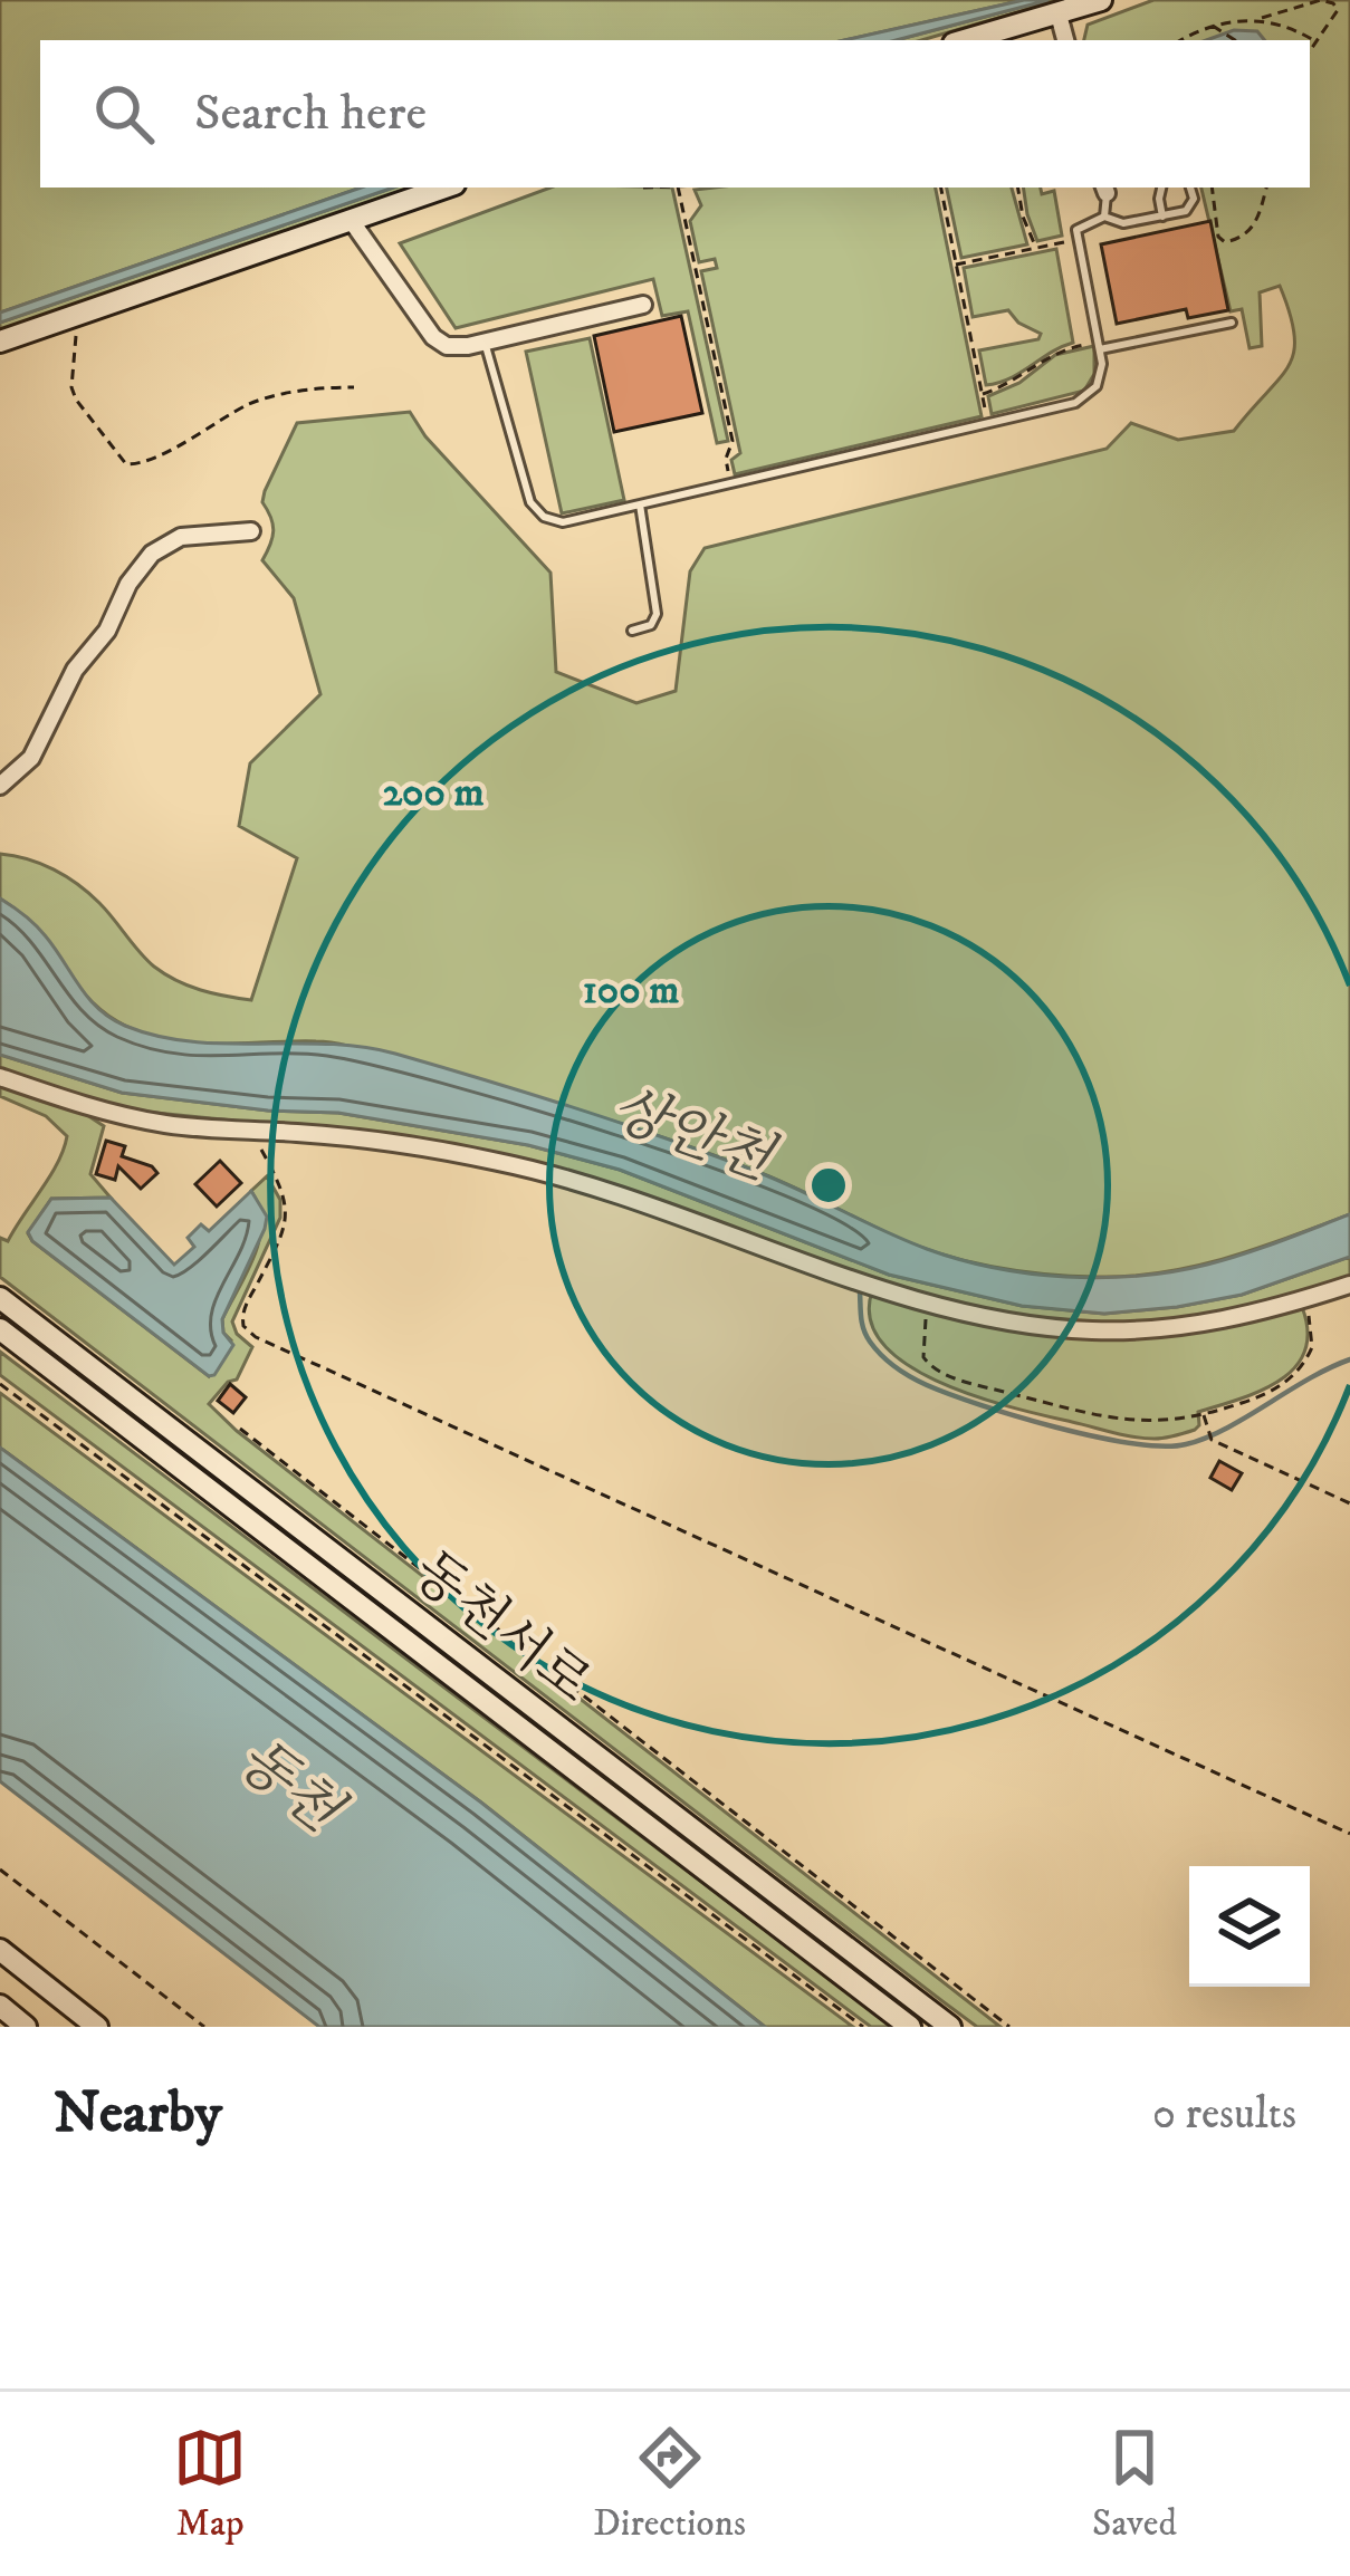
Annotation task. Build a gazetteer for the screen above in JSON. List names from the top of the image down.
{
  "streets": {
    "main road": ["동천서로"]
  },
  "water": ["상안천", "동천"],
  "page": {
    "search": "Search here",
    "heading": ["Nearby", "0 results"],
    "nav": ["Map", "Directions", "Saved"]
  },
  "rings": ["200 m", "100 m"]
}
